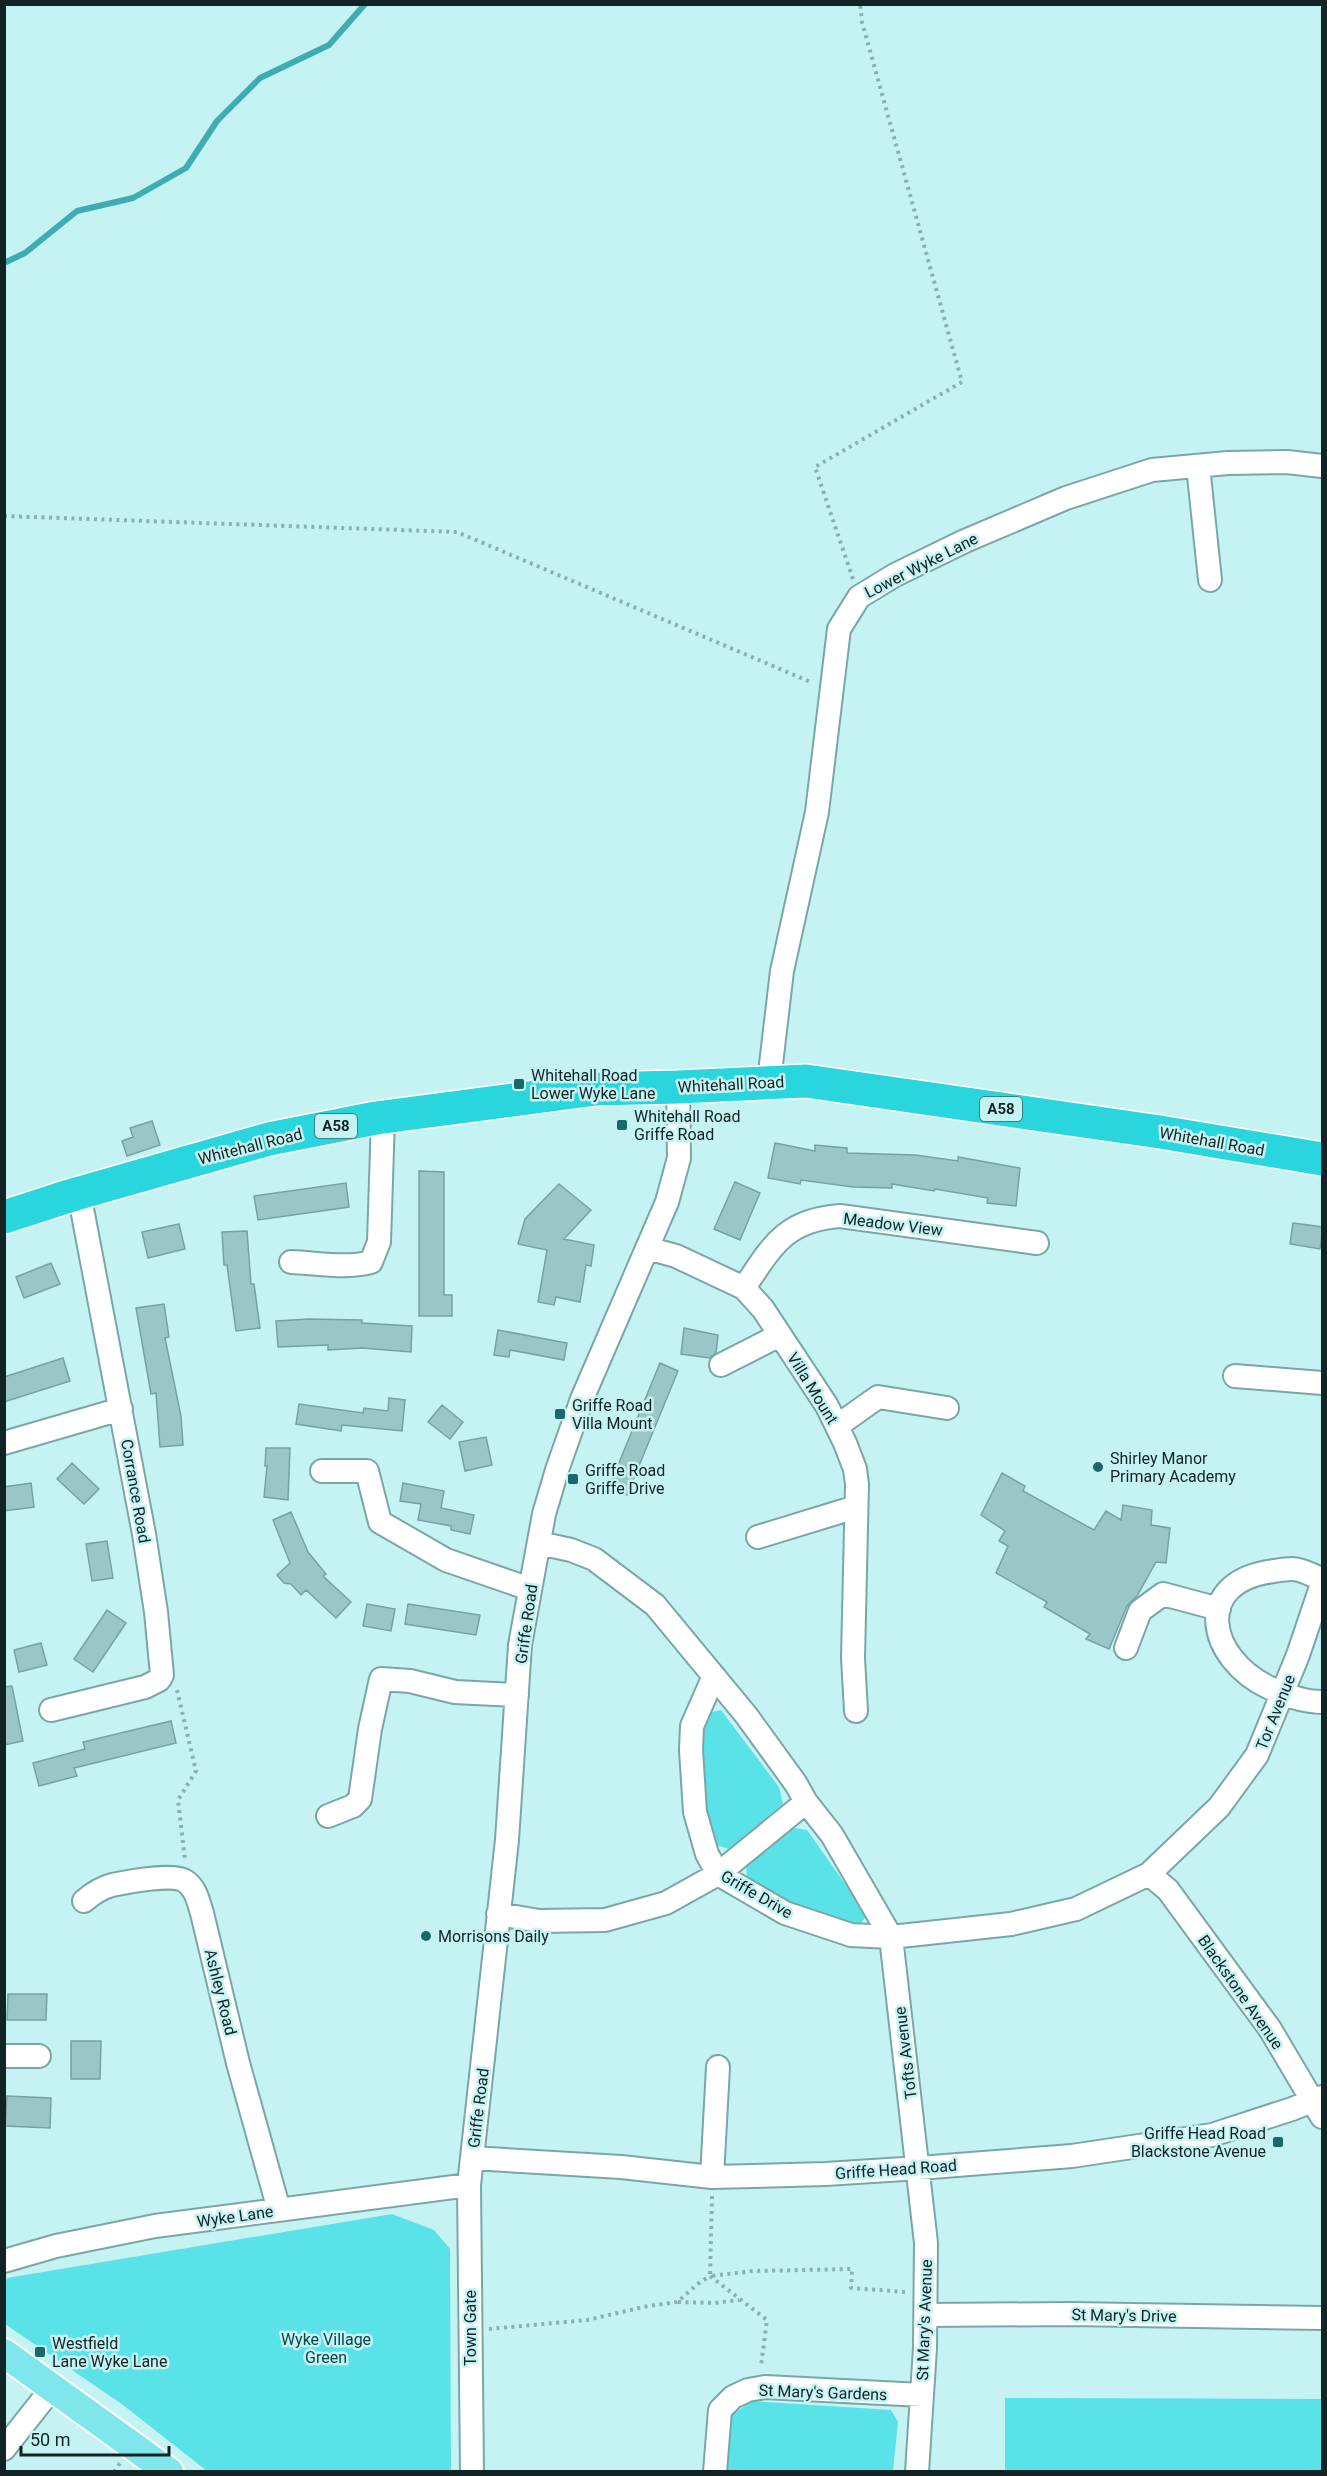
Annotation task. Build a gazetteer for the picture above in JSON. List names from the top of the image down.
{
  "streets": {
    "highway": ["Whitehall Road", "A58"],
    "street": [
      "Lower Wyke Lane",
      "Meadow View",
      "Villa Mount",
      "Corrance Road",
      "Griffe Road",
      "Tor Avenue",
      "Griffe Drive",
      "Ashley Road",
      "Blackstone Avenue",
      "Tofts Avenue",
      "Griffe Head Road",
      "Wyke Lane",
      "St Mary's Drive",
      "St Mary's Avenue",
      "Town Gate",
      "St Mary's Gardens"
    ]
  },
  "crossings": [
    ["Lower Wyke Lane", "Whitehall Road"],
    ["Whitehall Road", "Corrance Road"],
    ["Whitehall Road", "Griffe Road"],
    ["Meadow View", "Villa Mount"],
    ["Villa Mount", "Griffe Road"],
    ["Griffe Road", "Griffe Head Road"],
    ["Griffe Road", "Wyke Lane"],
    ["Griffe Road", "Town Gate"],
    ["Tor Avenue", "Griffe Drive"],
    ["Tor Avenue", "Blackstone Avenue"],
    ["Griffe Drive", "Blackstone Avenue"],
    ["Griffe Drive", "Tofts Avenue"],
    ["Ashley Road", "Wyke Lane"],
    ["Blackstone Avenue", "Griffe Head Road"],
    ["Tofts Avenue", "Griffe Head Road"],
    ["Tofts Avenue", "St Mary's Avenue"],
    ["Griffe Head Road", "St Mary's Avenue"],
    ["Wyke Lane", "Town Gate"],
    ["St Mary's Drive", "St Mary's Avenue"],
    ["St Mary's Avenue", "St Mary's Gardens"]
  ],
  "parks": ["Wyke Village Green"],
  "places": {
    "transit": [
      "Whitehall Road Lower Wyke Lane",
      "Whitehall Road Griffe Road",
      "Griffe Road Villa Mount",
      "Griffe Road Griffe Drive",
      "Griffe Head Road Blackstone Avenue",
      "Westfield Lane Wyke Lane"
    ],
    "other": ["Shirley Manor Primary Academy", "Morrisons Daily"]
  },
  "scale_bar": "50 m"
}
